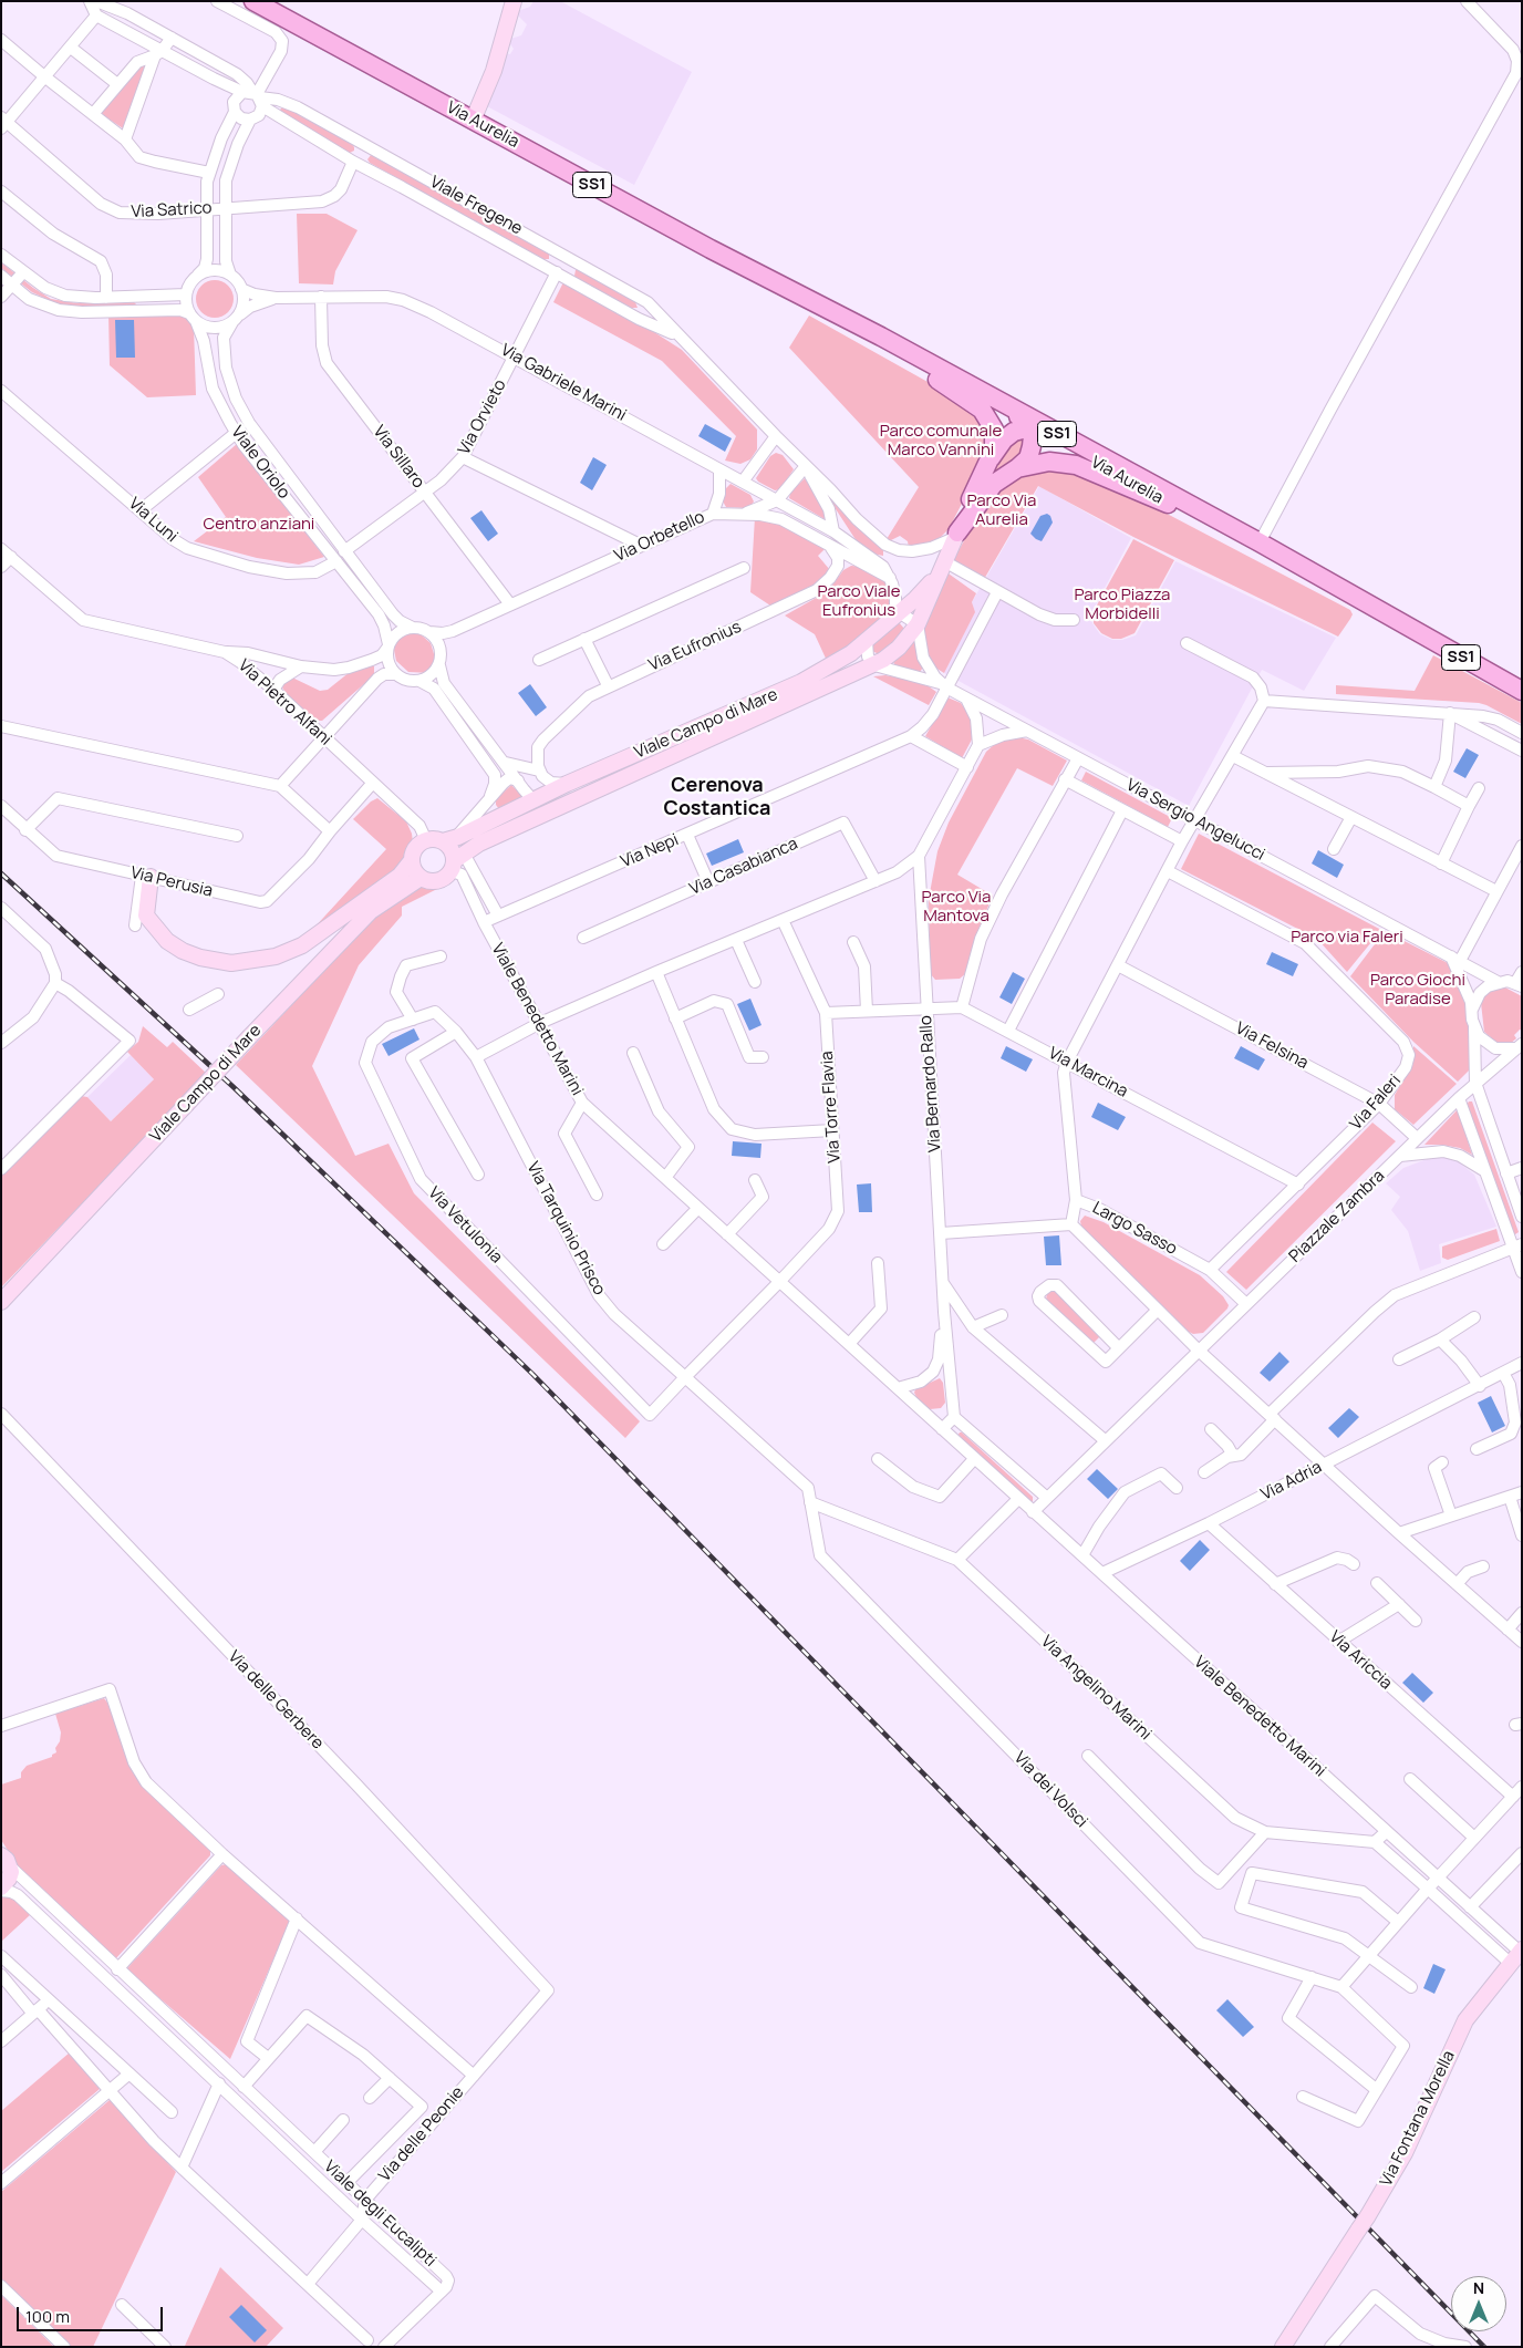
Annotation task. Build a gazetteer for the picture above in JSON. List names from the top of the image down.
{
  "streets": {
    "main road": ["Via Aurelia", "SS1"],
    "street": [
      "Viale Fregene",
      "Via Satrico",
      "Via Gabriele Marini",
      "Via Orvieto",
      "Via Sillaro",
      "Viale Oriolo",
      "Via Luni",
      "Via Orbetello",
      "Via Eufronius",
      "Via Pietro Alfani",
      "Viale Campo di Mare",
      "Via Sergio Angelucci",
      "Via Nepi",
      "Via Casabianca",
      "Via Perusia",
      "Viale Benedetto Marini",
      "Via Felsina",
      "Via Marcina",
      "Via Bernardo Rallo",
      "Via Faleri",
      "Via Torre Flavia",
      "Piazzale Zambra",
      "Via Vetulonia",
      "Via Tarquinio Prisco",
      "Largo Sasso",
      "Via Adria",
      "Via Ariccia",
      "Via Angelino Marini",
      "Via delle Gerbere",
      "Via dei Volsci",
      "Via Fontana Morella",
      "Via delle Peonie",
      "Viale degli Eucalipti"
    ]
  },
  "crossings": [
    ["Viale Fregene", "Via Satrico"],
    ["Viale Fregene", "Via Orvieto"],
    ["Via Gabriele Marini", "Via Orvieto"],
    ["Via Gabriele Marini", "Via Sillaro"],
    ["Via Gabriele Marini", "Viale Oriolo"],
    ["Via Gabriele Marini", "Via Orbetello"],
    ["Via Orvieto", "Via Sillaro"],
    ["Via Orvieto", "Viale Oriolo"],
    ["Via Sillaro", "Via Orbetello"],
    ["Viale Oriolo", "Via Luni"],
    ["Viale Oriolo", "Via Orbetello"],
    ["Via Orbetello", "Via Eufronius"],
    ["Via Pietro Alfani", "Viale Campo di Mare"],
    ["Via Pietro Alfani", "Viale Benedetto Marini"],
    ["Viale Campo di Mare", "Via Sergio Angelucci"],
    ["Viale Campo di Mare", "Viale Benedetto Marini"],
    ["Via Sergio Angelucci", "Via Nepi"],
    ["Via Nepi", "Viale Benedetto Marini"],
    ["Viale Benedetto Marini", "Via Bernardo Rallo"],
    ["Viale Benedetto Marini", "Via Torre Flavia"],
    ["Viale Benedetto Marini", "Piazzale Zambra"],
    ["Viale Benedetto Marini", "Via Adria"],
    ["Viale Benedetto Marini", "Via Fontana Morella"],
    ["Via Felsina", "Via Faleri"],
    ["Via Felsina", "Piazzale Zambra"],
    ["Via Marcina", "Via Bernardo Rallo"],
    ["Via Marcina", "Via Faleri"],
    ["Via Marcina", "Via Torre Flavia"],
    ["Via Faleri", "Largo Sasso"],
    ["Via Torre Flavia", "Via Vetulonia"],
    ["Via Torre Flavia", "Via Tarquinio Prisco"],
    ["Piazzale Zambra", "Largo Sasso"],
    ["Via Vetulonia", "Via Tarquinio Prisco"],
    ["Via Tarquinio Prisco", "Via Angelino Marini"],
    ["Via Tarquinio Prisco", "Via dei Volsci"],
    ["Largo Sasso", "Via Adria"],
    ["Via Adria", "Via Ariccia"],
    ["Via Angelino Marini", "Via dei Volsci"],
    ["Via delle Gerbere", "Via delle Peonie"],
    ["Via delle Peonie", "Viale degli Eucalipti"]
  ],
  "districts": ["Cerenova Costantica"],
  "parks": [
    "Parco comunale Marco Vannini",
    "Parco Via Aurelia",
    "Centro anziani",
    "Parco Viale Eufronius",
    "Parco Piazza Morbidelli",
    "Parco Via Mantova",
    "Parco via Faleri",
    "Parco Giochi Paradise"
  ],
  "scale_bar": "100 m",
  "north": "top"
}
